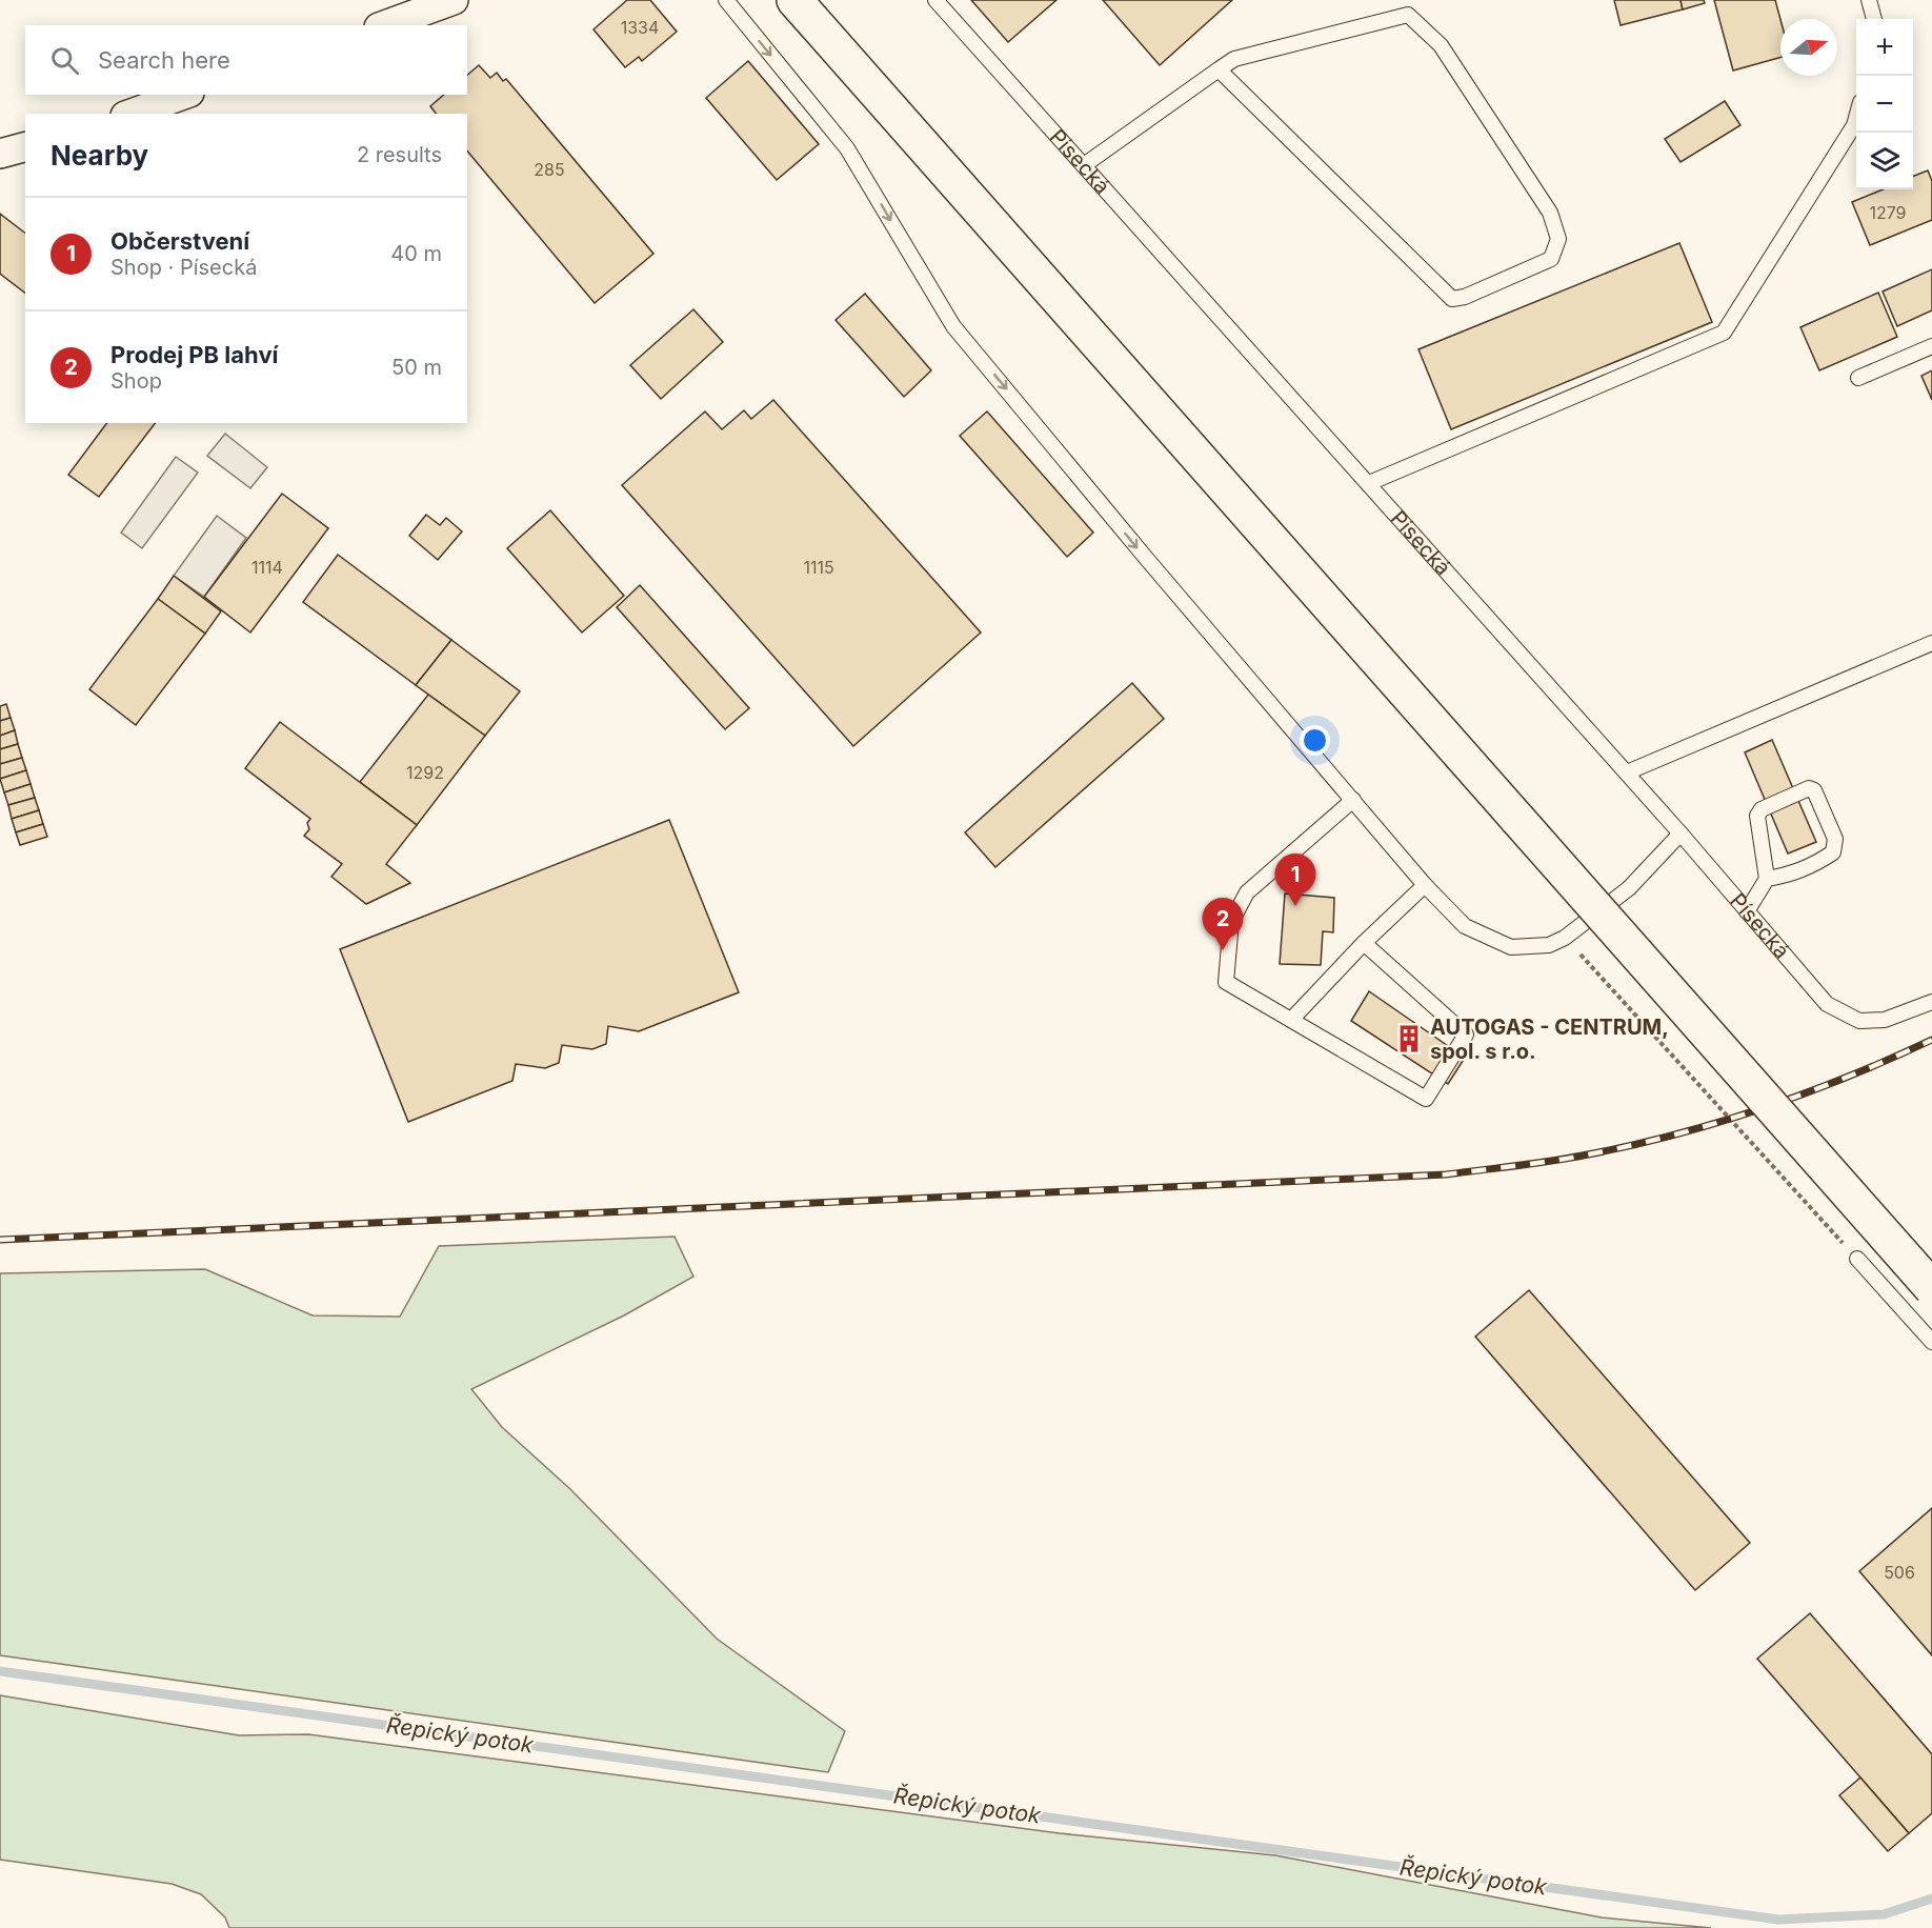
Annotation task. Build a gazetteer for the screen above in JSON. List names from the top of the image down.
{
  "streets": {
    "lane": ["Písecká"]
  },
  "water": ["Řepický potok"],
  "places": {
    "building": ["AUTOGAS - CENTRUM, spol. s r.o."]
  },
  "house_numbers": [
    "1334",
    "285",
    "1279",
    "1114",
    "1115",
    "1292",
    "506"
  ],
  "north": "right",
  "page": {
    "map_buttons": ["+", "−"],
    "search": "Search here",
    "heading": ["Nearby", "2 results"],
    "list": [
      {
        "mark": "1",
        "name": "Občerstvení",
        "note": "Shop · Písecká",
        "value": "40 m"
      },
      {
        "mark": "2",
        "name": "Prodej PB lahví",
        "note": "Shop",
        "value": "50 m"
      }
    ],
    "pins": ["1", "2"]
  }
}
